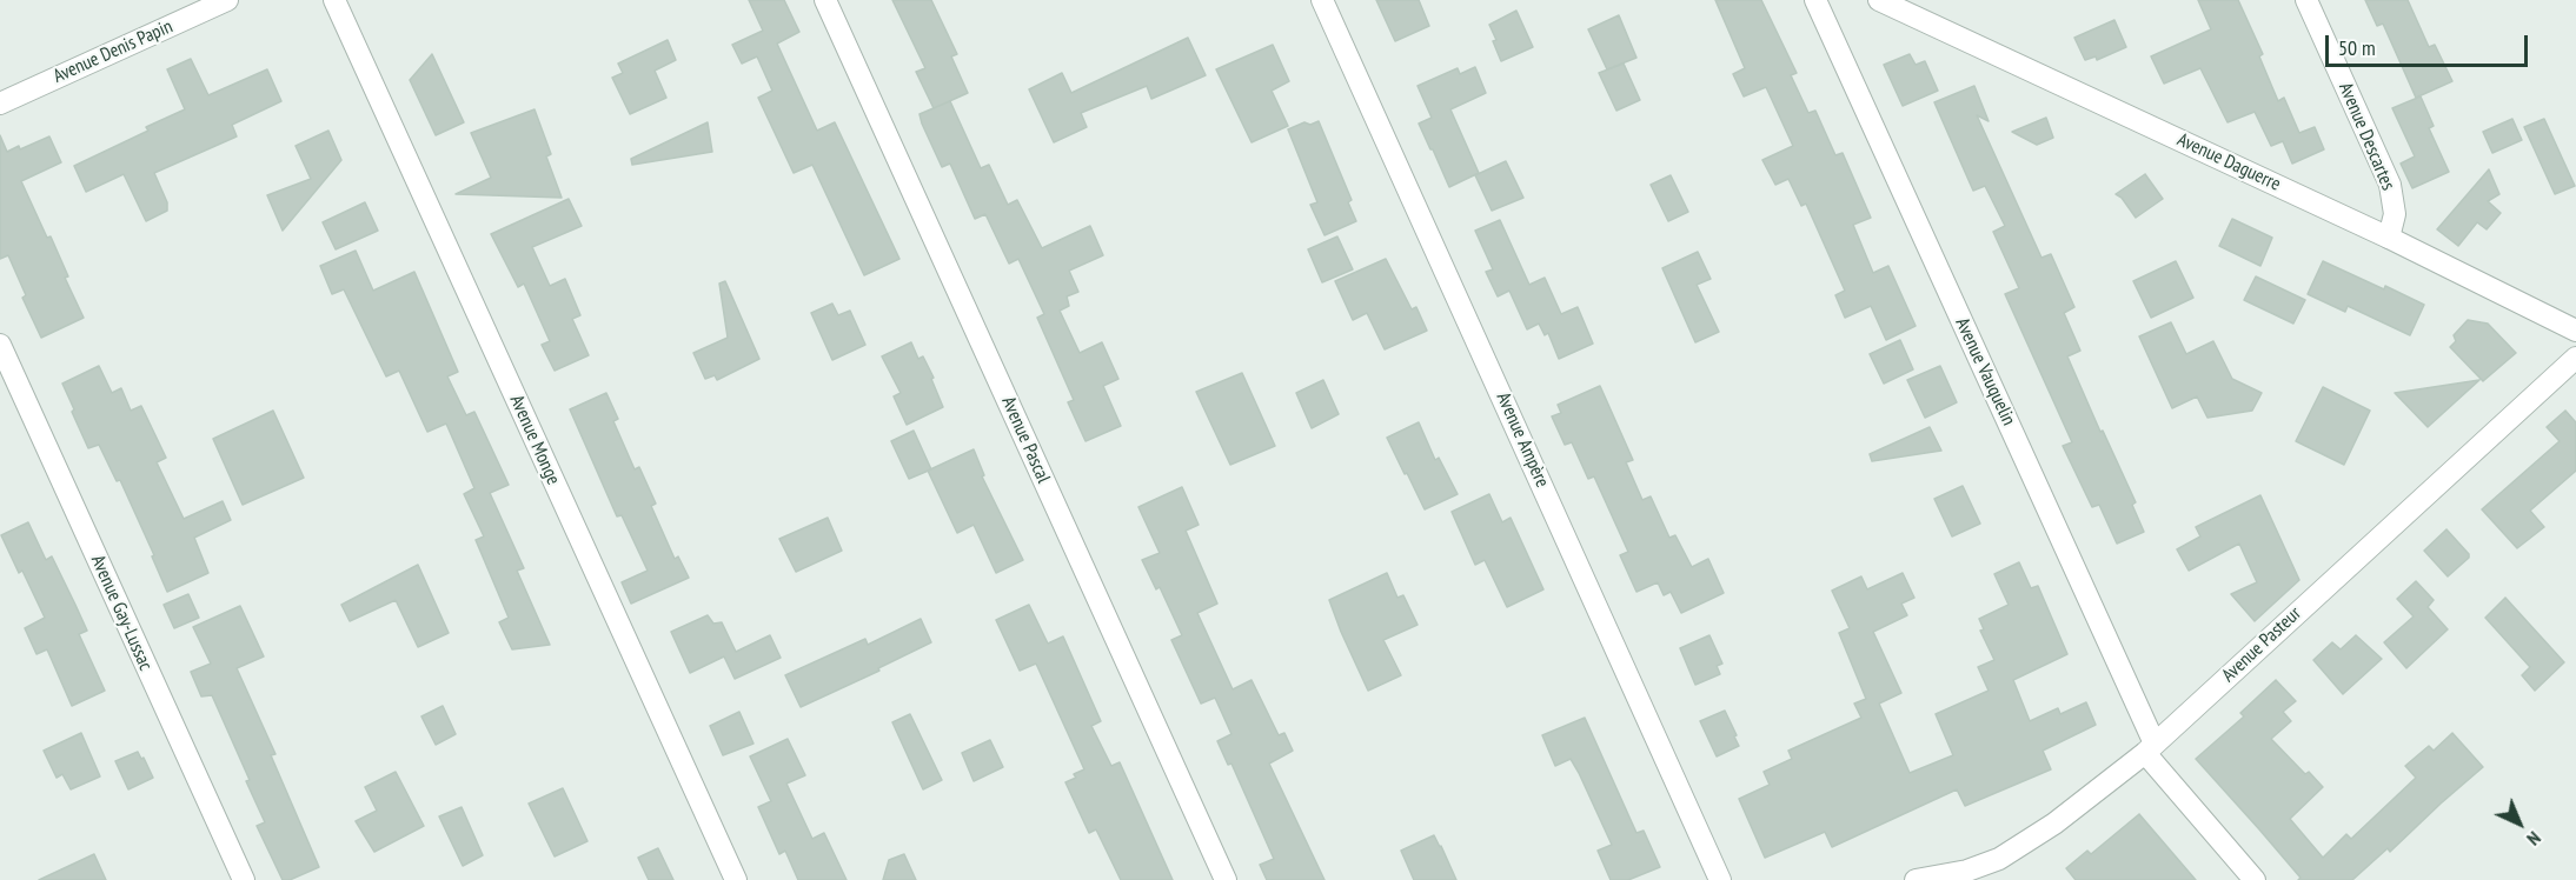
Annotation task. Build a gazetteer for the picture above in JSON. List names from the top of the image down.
{
  "streets": {
    "street": [
      "Avenue Denis Papin",
      "Avenue Descartes",
      "Avenue Daguerre",
      "Avenue Vauquelin",
      "Avenue Monge",
      "Avenue Pascal",
      "Avenue Ampère",
      "Avenue Gay-Lussac",
      "Avenue Pasteur"
    ]
  },
  "crossings": [
    ["Avenue Descartes", "Avenue Daguerre"],
    ["Avenue Vauquelin", "Avenue Pasteur"]
  ],
  "scale_bar": "50 m",
  "north": "bottom right"
}
